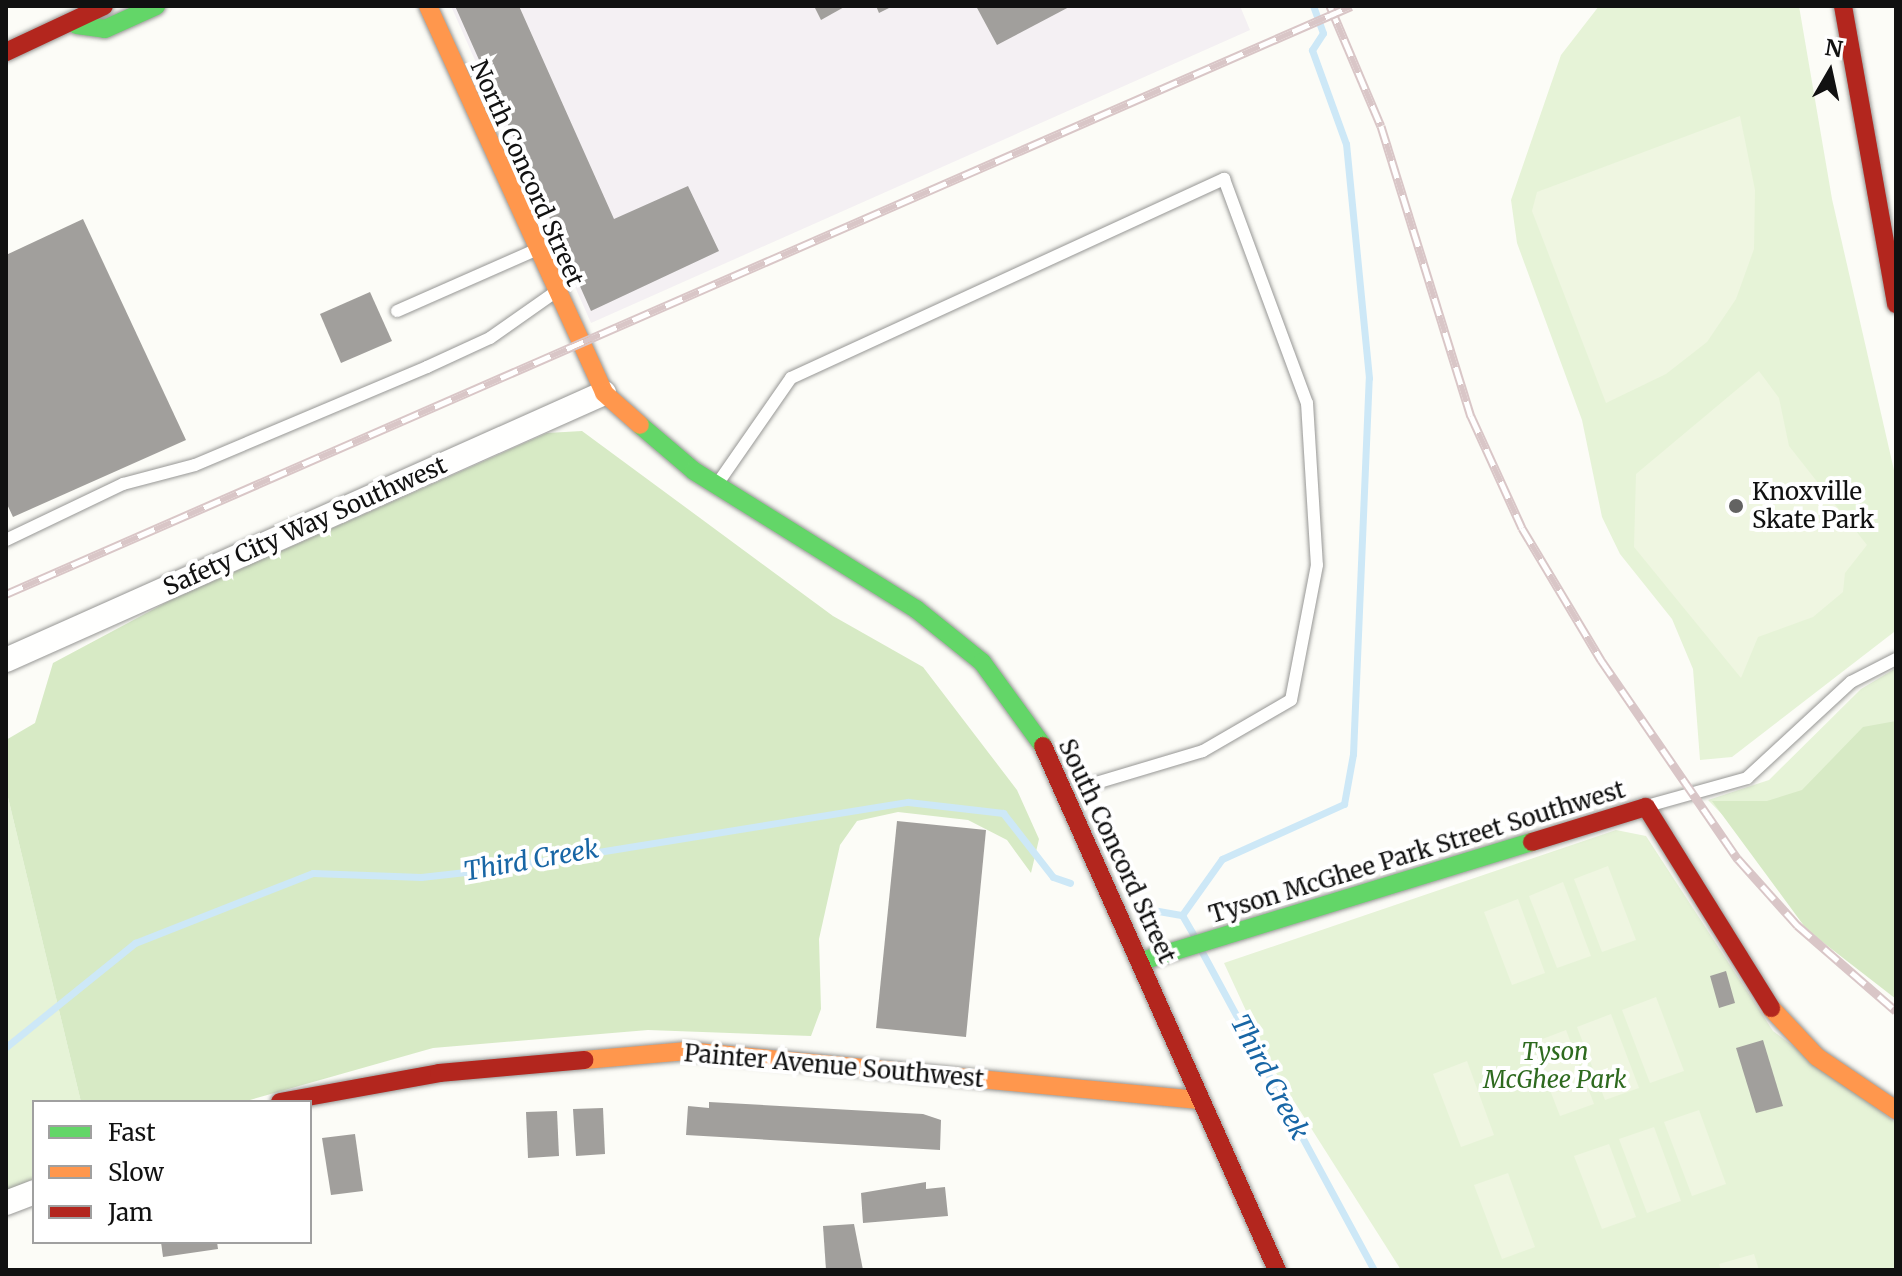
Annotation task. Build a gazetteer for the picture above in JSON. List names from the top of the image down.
{
  "streets": {
    "main road": [
      "North Concord Street",
      "South Concord Street",
      "Tyson McGhee Park Street Southwest",
      "Painter Avenue Southwest"
    ],
    "street": ["Safety City Way Southwest"]
  },
  "crossings": [
    ["North Concord Street", "South Concord Street"],
    ["Safety City Way Southwest", "South Concord Street"],
    ["South Concord Street", "Tyson McGhee Park Street Southwest"],
    ["South Concord Street", "Painter Avenue Southwest"]
  ],
  "water": ["Third Creek"],
  "parks": ["Tyson McGhee Park"],
  "places": ["Knoxville Skate Park"],
  "legend": ["Fast", "Slow", "Jam"],
  "north": "top"
}
